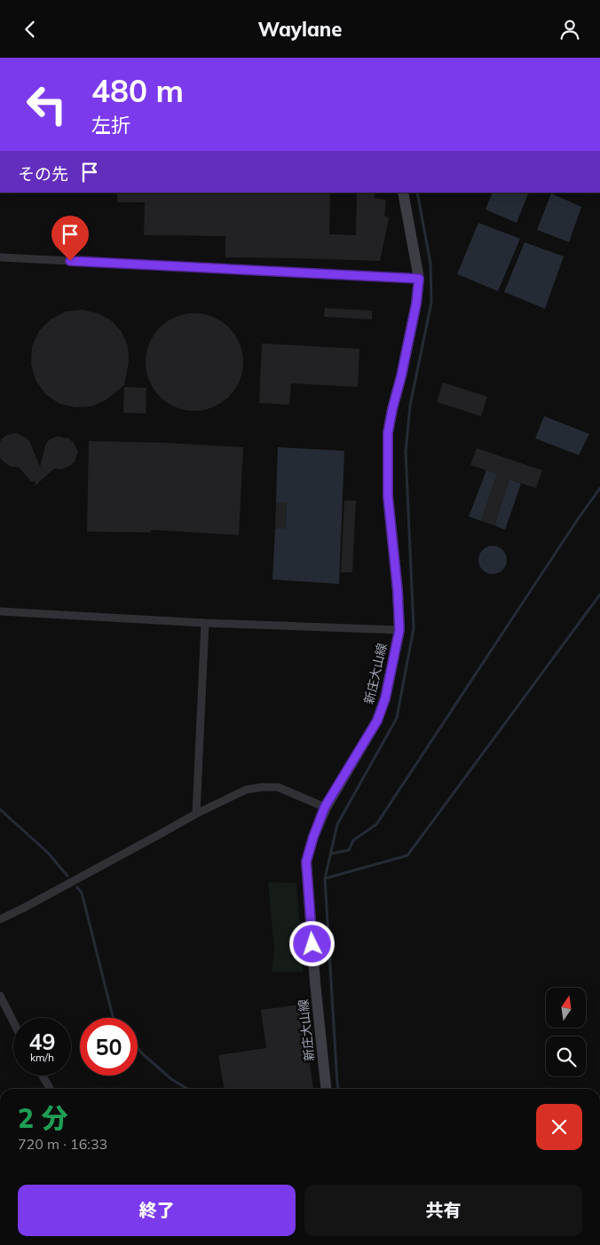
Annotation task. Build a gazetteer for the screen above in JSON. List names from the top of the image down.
{
  "streets": {
    "main road": ["新庄大山線"]
  },
  "north": "top",
  "page": {
    "header": "Waylane",
    "turn": ["480 m", "左折"],
    "then": "その先",
    "speed": "49 km/h",
    "limit": "50",
    "heading": ["2 分", "720 m · 16:33"],
    "buttons": ["終了", "共有"]
  }
}
